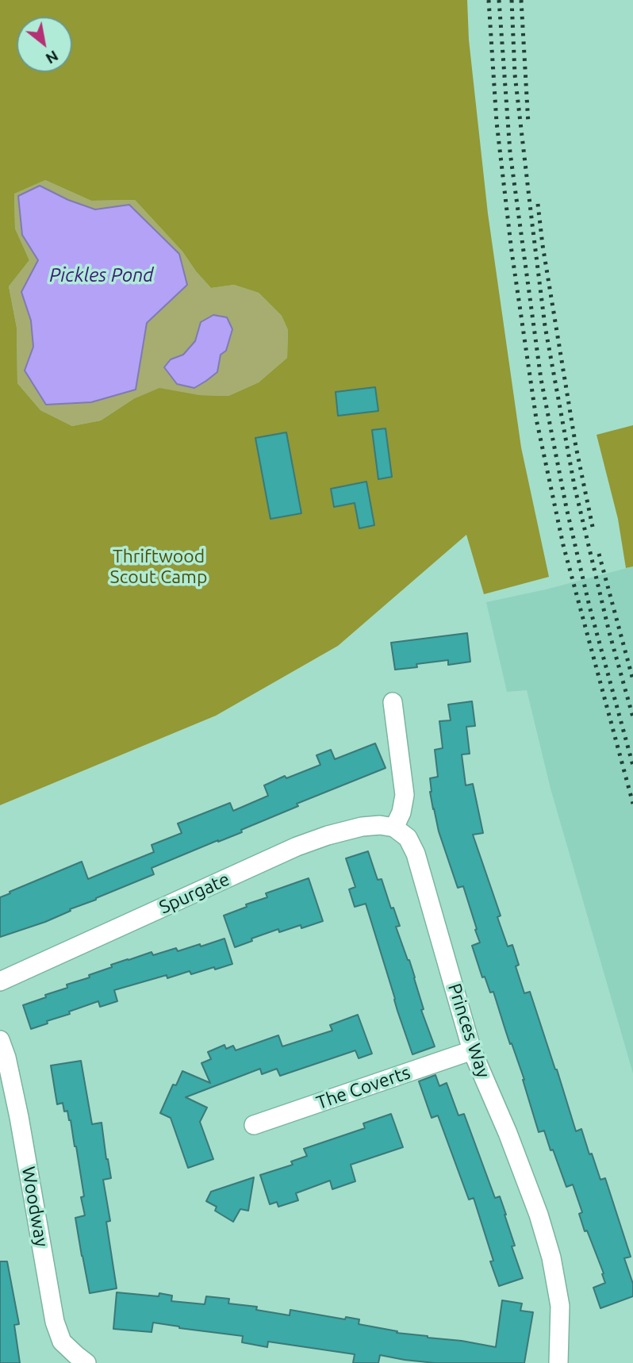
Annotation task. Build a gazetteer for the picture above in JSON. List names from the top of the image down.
{
  "streets": {
    "street": [
      "Spurgate",
      "Princes Way",
      "The Coverts",
      "Woodway"
    ]
  },
  "crossings": [
    ["Spurgate", "Princes Way"],
    ["Princes Way", "The Coverts"]
  ],
  "water": ["Pickles Pond"],
  "parks": ["Thriftwood Scout Camp"],
  "north": "bottom right"
}
